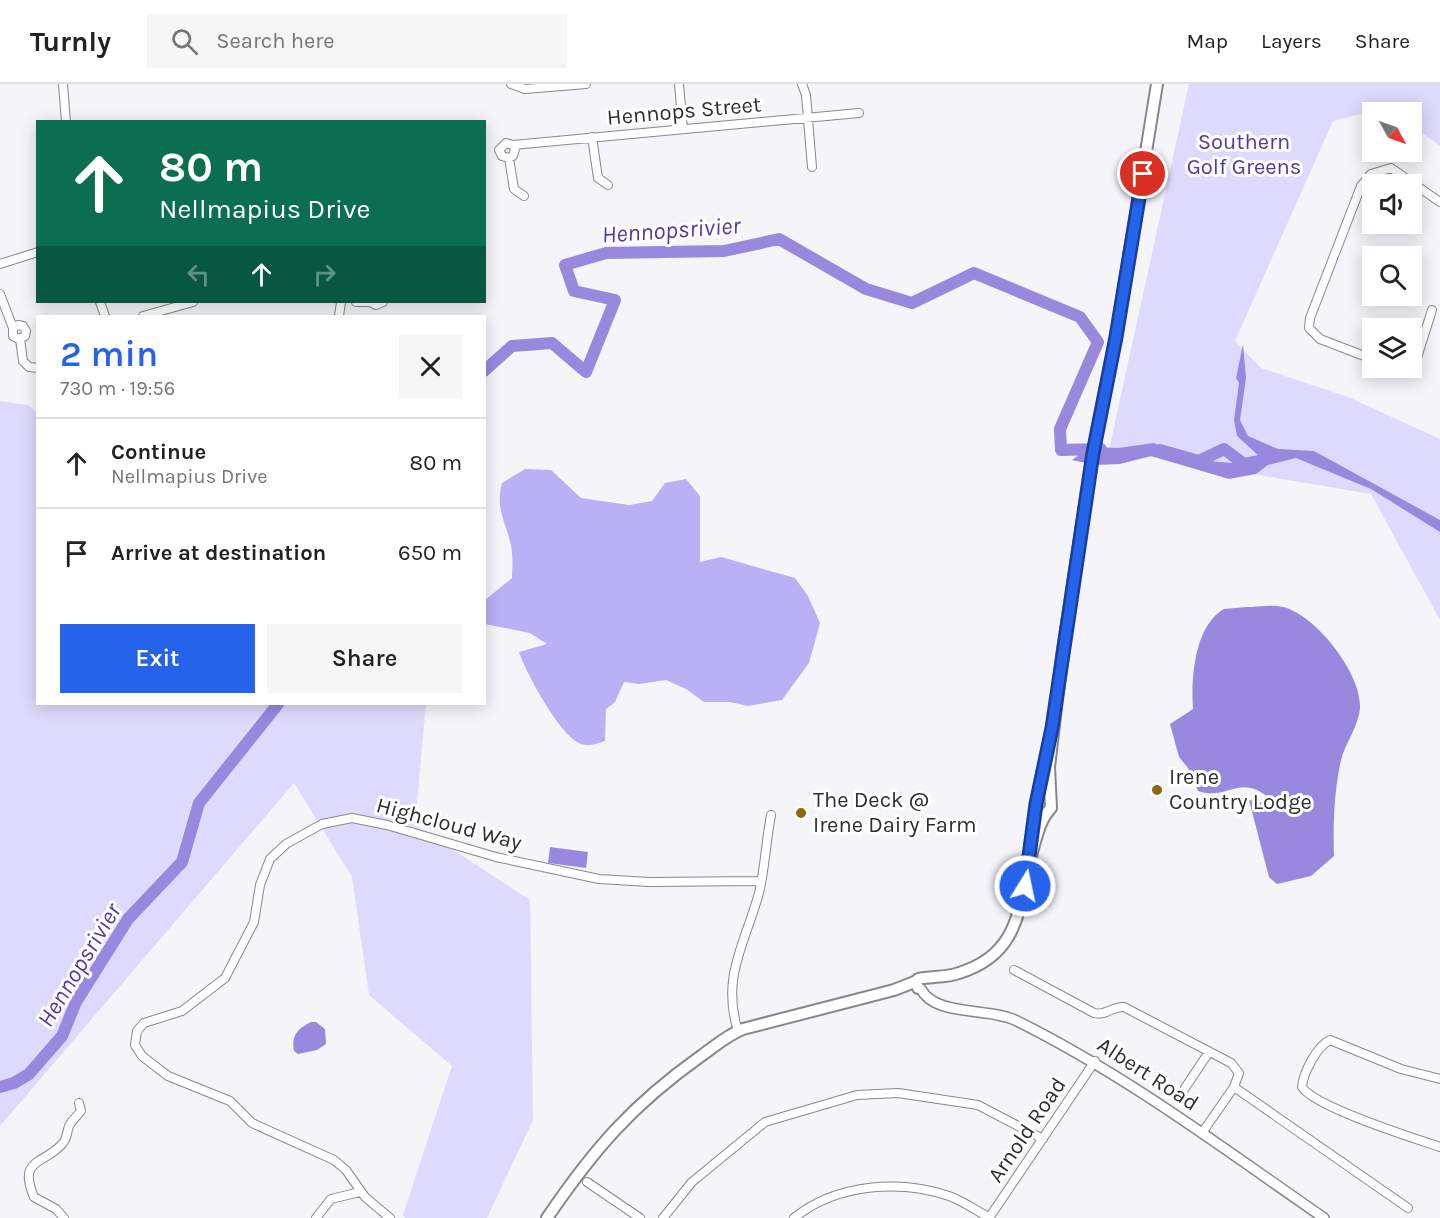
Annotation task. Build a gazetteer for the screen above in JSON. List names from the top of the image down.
{
  "streets": {
    "street": [
      "Hennops Street",
      "Highcloud Way",
      "Albert Road",
      "Arnold Road"
    ]
  },
  "crossings": [
    ["Albert Road", "Arnold Road"]
  ],
  "water": ["Hennopsrivier"],
  "parks": ["Southern Golf Greens"],
  "places": ["Irene Country Lodge", "The Deck @ Irene Dairy Farm"],
  "north": "bottom right",
  "page": {
    "header": "Turnly",
    "search": "Search here",
    "nav": ["Map", "Layers", "Share"],
    "turn": ["80 m", "Nellmapius Drive"],
    "heading": ["2 min", "730 m · 19:56"],
    "list": [
      {
        "name": "Continue",
        "note": "Nellmapius Drive",
        "value": "80 m"
      },
      {
        "name": "Arrive at destination",
        "value": "650 m"
      }
    ],
    "buttons": ["Exit", "Share"]
  }
}
